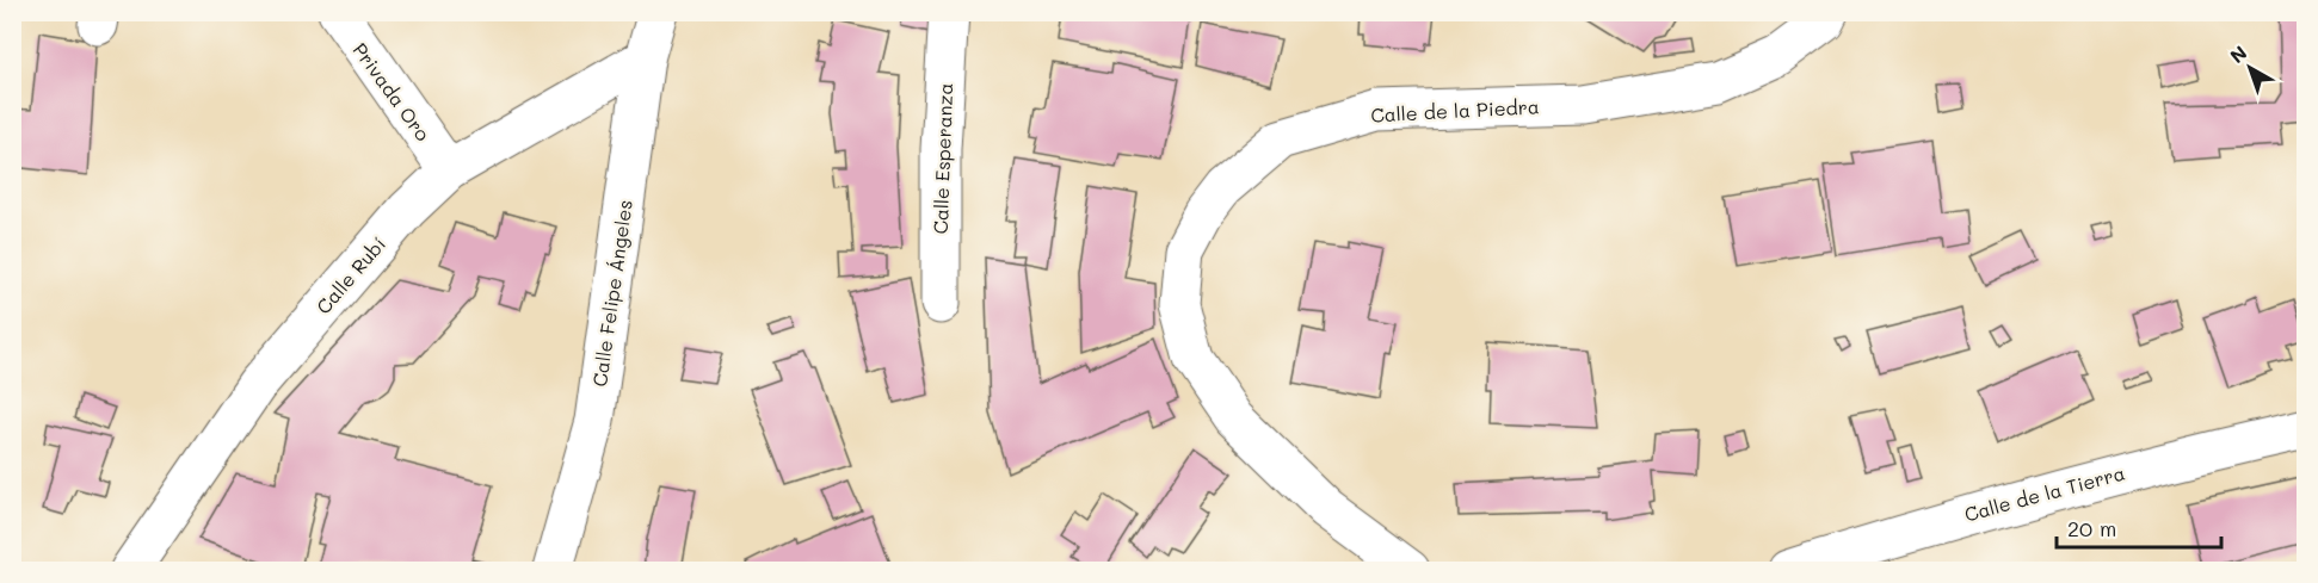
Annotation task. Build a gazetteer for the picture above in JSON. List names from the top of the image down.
{
  "streets": {
    "street": [
      "Privada Oro",
      "Calle de la Piedra",
      "Calle Esperanza",
      "Calle Rubí",
      "Calle Felipe Ángeles",
      "Calle de la Tierra"
    ]
  },
  "crossings": [
    ["Privada Oro", "Calle Rubí"],
    ["Calle Rubí", "Calle Felipe Ángeles"]
  ],
  "scale_bar": "20 m",
  "north": "top left"
}
